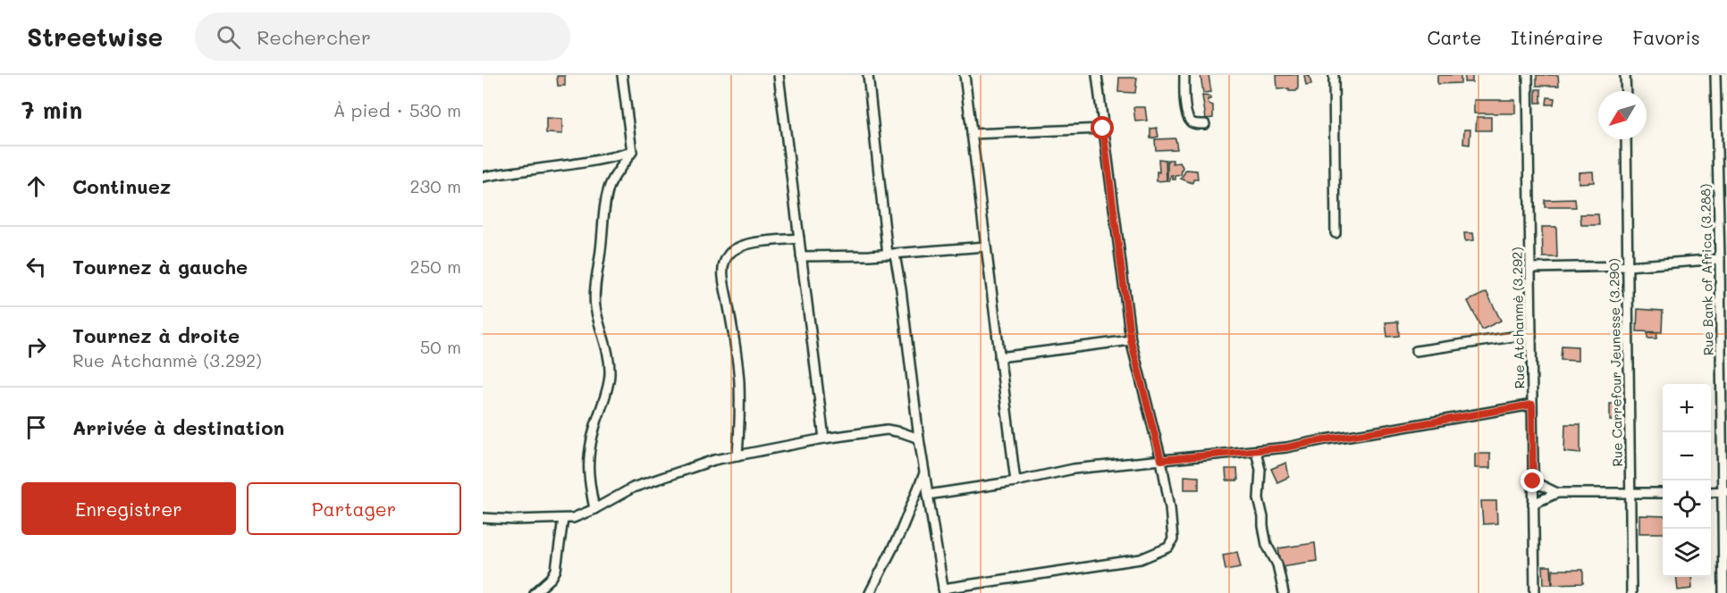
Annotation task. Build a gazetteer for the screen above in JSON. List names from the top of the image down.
{
  "streets": {
    "street": ["Rue Bank of Africa (3.288)", "Rue Atchanmè (3.292)", "Rue Carrefour Jeunesse (3.290)"]
  },
  "north": "bottom left",
  "page": {
    "header": "Streetwise",
    "search": "Rechercher",
    "nav": ["Carte", "Itinéraire", "Favoris"],
    "heading": ["7 min", "À pied · 530 m"],
    "list": [
      ["Continuez", "230 m"],
      ["Tournez à gauche", "250 m"],
      ["Tournez à droite", "Rue Atchanmè (3.292)", "50 m"],
      "Arrivée à destination"
    ],
    "map_buttons": ["+", "−"],
    "buttons": ["Enregistrer", "Partager"]
  }
}
